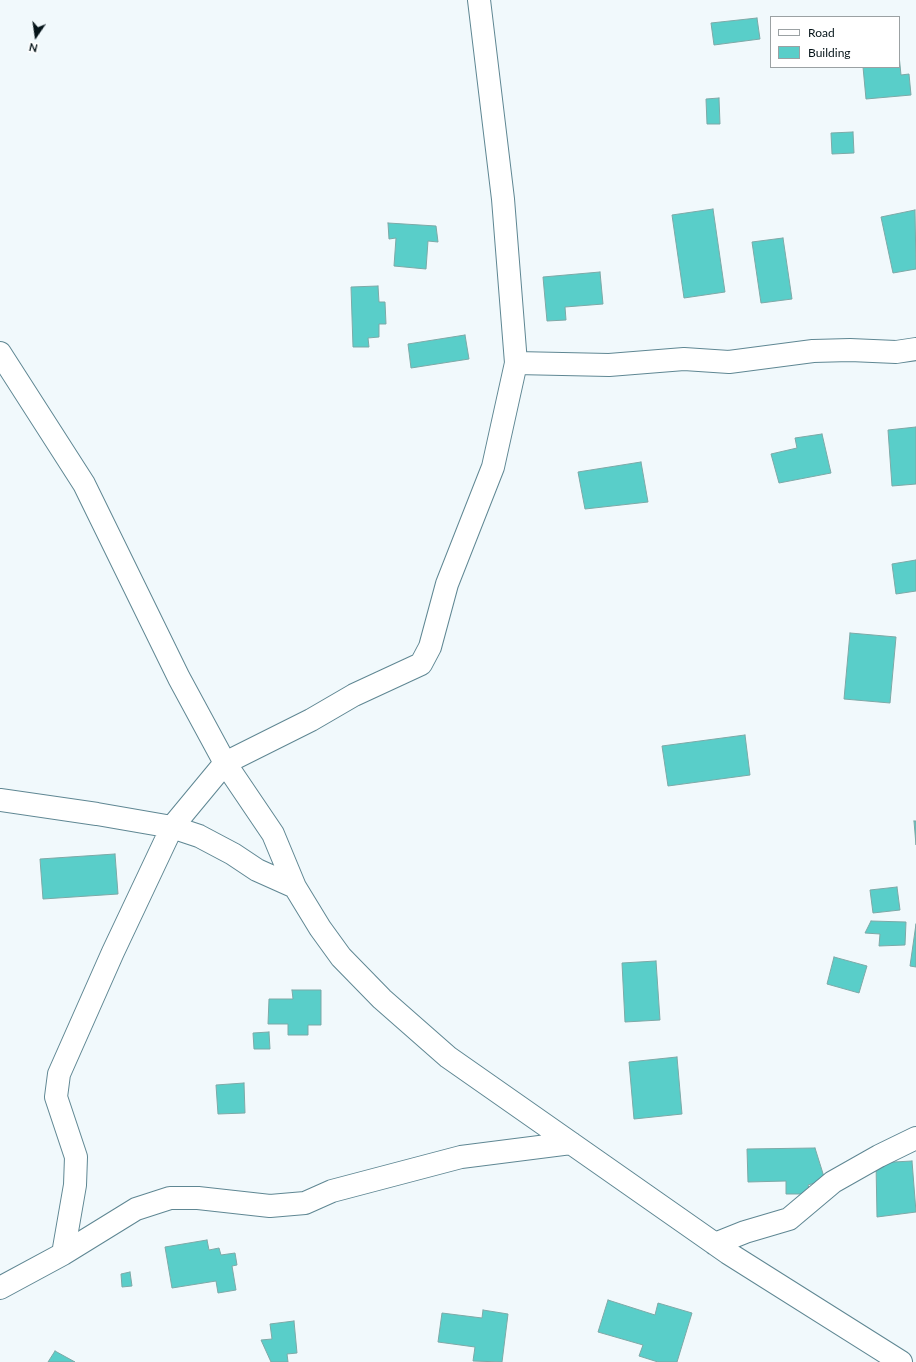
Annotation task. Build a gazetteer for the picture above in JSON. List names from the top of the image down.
{
  "legend": ["Road", "Building"],
  "north": "bottom"
}
